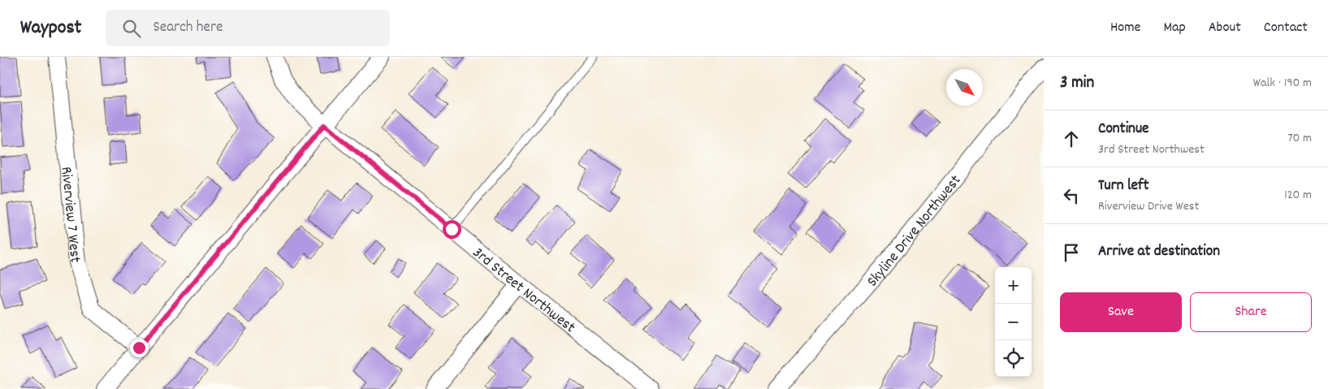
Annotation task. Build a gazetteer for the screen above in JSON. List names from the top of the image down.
{
  "streets": {
    "street": ["Riverview 7 West", "Skyline Drive Northwest", "3rd Street Northwest"]
  },
  "north": "bottom right",
  "page": {
    "header": "Waypost",
    "search": "Search here",
    "nav": [
      "Home",
      "Map",
      "About",
      "Contact"
    ],
    "heading": ["3 min", "Walk · 190 m"],
    "list": [
      ["Continue", "3rd Street Northwest", "70 m"],
      ["Turn left", "Riverview Drive West", "120 m"],
      "Arrive at destination"
    ],
    "map_buttons": ["+", "−"],
    "buttons": ["Save", "Share"]
  }
}
